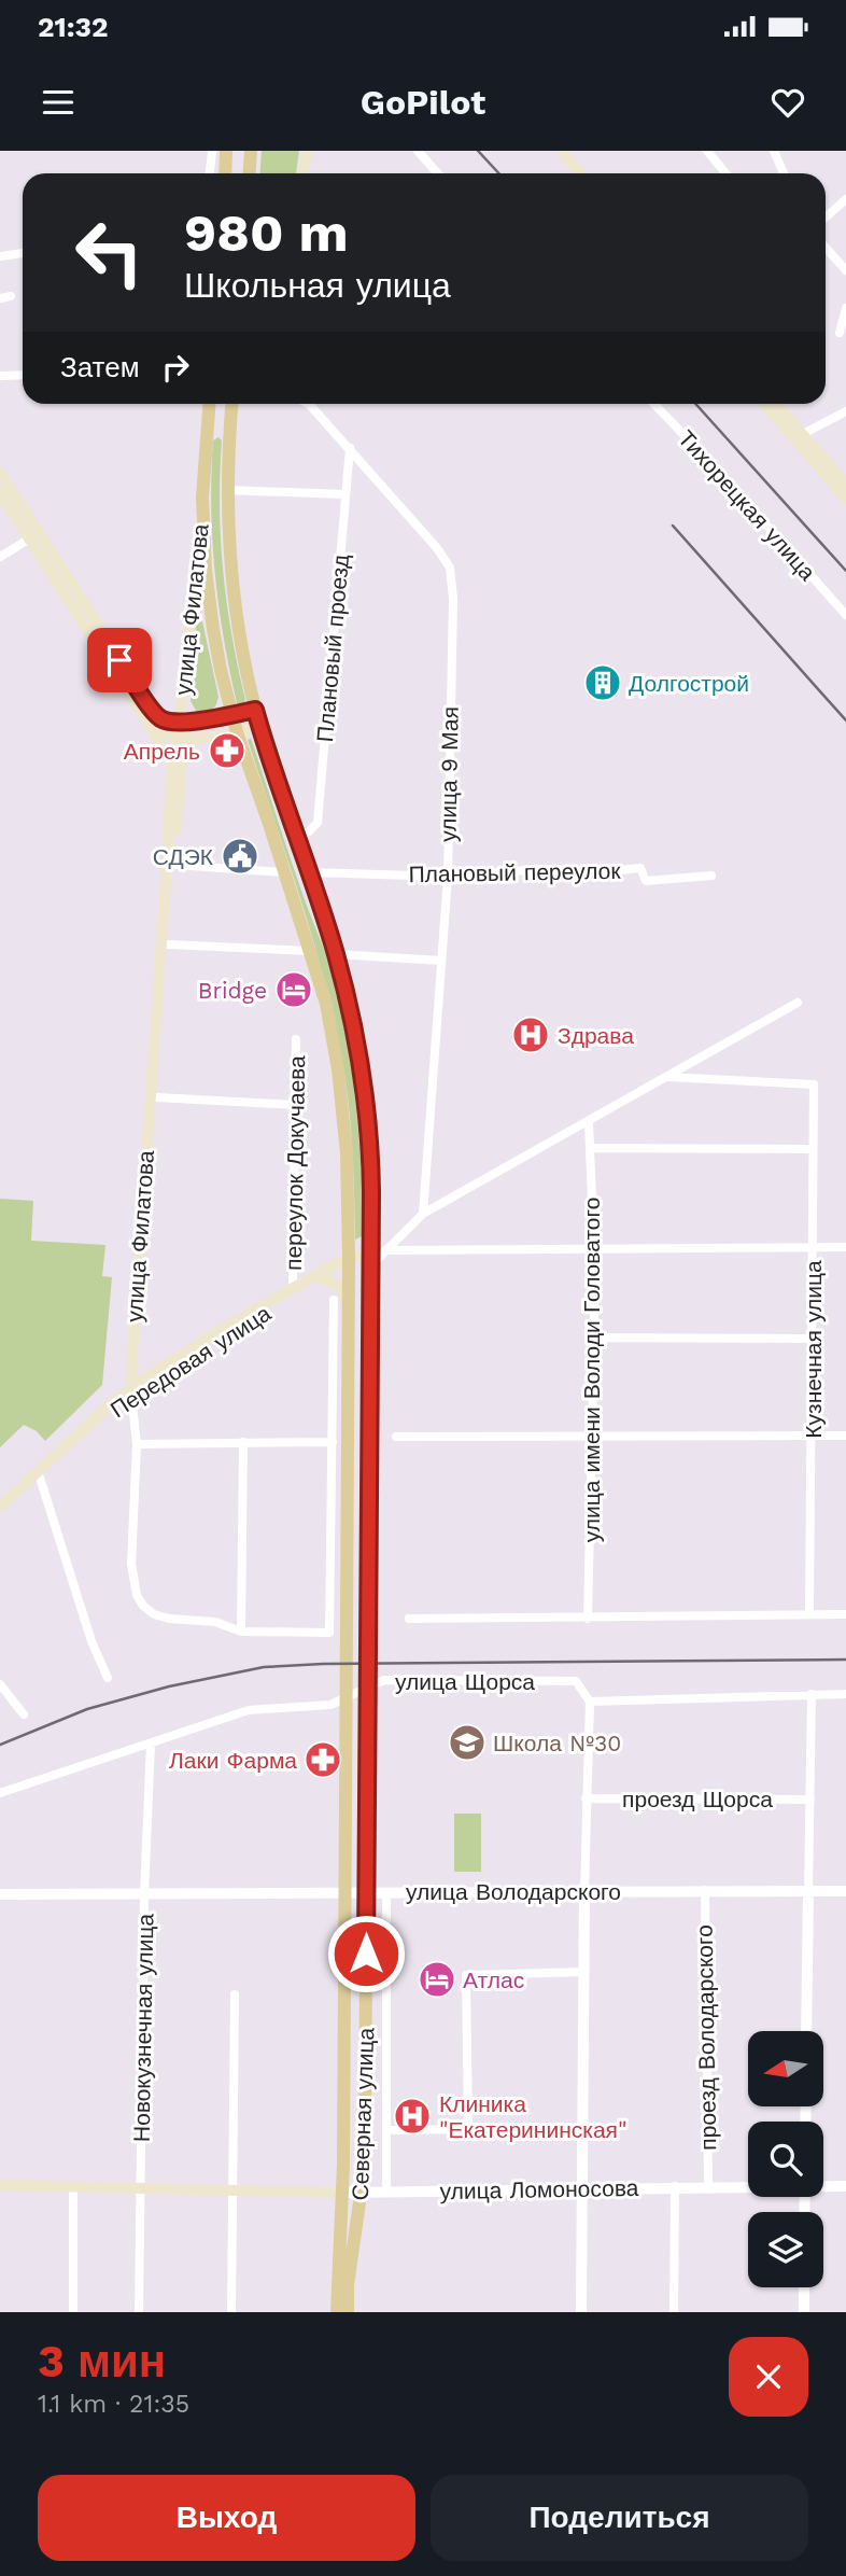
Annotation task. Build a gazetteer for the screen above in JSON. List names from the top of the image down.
{
  "streets": {
    "main road": [
      "улица Филатова",
      "Передовая улица",
      "Северная улица",
      "улица Ломоносова"
    ],
    "street": [
      "Тихорецкая улица",
      "Плановый проезд",
      "улица 9 Мая",
      "Плановый переулок",
      "переулок Докучаева",
      "Кузнечная улица",
      "улица имени Володи Головатого",
      "улица Щорса",
      "проезд Щорса",
      "улица Володарского",
      "Новокузнечная улица",
      "проезд Володарского"
    ]
  },
  "crossings": [
    ["улица Филатова", "Передовая улица"],
    ["улица Филатова", "Северная улица"],
    ["Плановый проезд", "улица 9 Мая"],
    ["Плановый проезд", "Северная улица"],
    ["улица 9 Мая", "Плановый переулок"],
    ["Плановый переулок", "Северная улица"],
    ["переулок Докучаева", "Передовая улица"],
    ["Передовая улица", "Северная улица"],
    ["улица Щорса", "Новокузнечная улица"],
    ["улица Володарского", "Новокузнечная улица"],
    ["улица Володарского", "проезд Володарского"],
    ["Новокузнечная улица", "улица Ломоносова"],
    ["проезд Володарского", "улица Ломоносова"],
    ["Северная улица", "улица Ломоносова"]
  ],
  "places": {
    "building": ["Долгострой"],
    "pharmacy": ["Апрель", "Лаки Фарма"],
    "public building": ["СДЭК"],
    "hotel": ["Bridge", "Атлас"],
    "hospital": ["Здрава", "Клиника \"Екатерининская\""],
    "school or university": ["Школа №30"]
  },
  "north": "left",
  "page": {
    "status": "21:32",
    "header": "GoPilot",
    "turn": ["980 m", "Школьная улица"],
    "then": "Затем",
    "heading": ["3 мин", "1.1 km · 21:35"],
    "buttons": ["Выход", "Поделиться"]
  }
}
